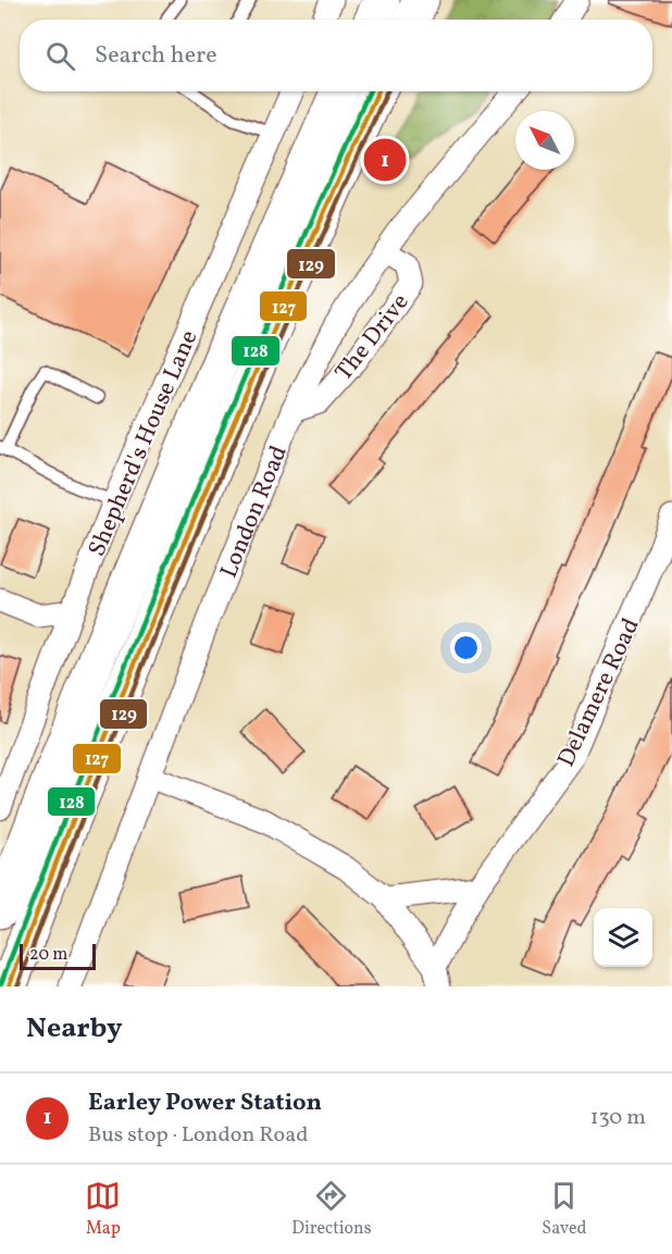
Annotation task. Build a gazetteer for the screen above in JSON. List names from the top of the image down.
{
  "streets": {
    "main road": ["London Road"],
    "street": ["The Drive", "Shepherd's House Lane", "Delamere Road"]
  },
  "crossings": [
    ["The Drive", "London Road"]
  ],
  "lines": ["transit line 127", "transit line 129", "transit line 128"],
  "scale_bar": "20 m",
  "north": "top left",
  "page": {
    "search": "Search here",
    "pins": "1",
    "scale": "20 m",
    "heading": "Nearby",
    "list": [
      {
        "mark": "1",
        "name": "Earley Power Station",
        "note": "Bus stop · London Road",
        "value": "130 m"
      }
    ],
    "nav": ["Map", "Directions", "Saved"]
  }
}
